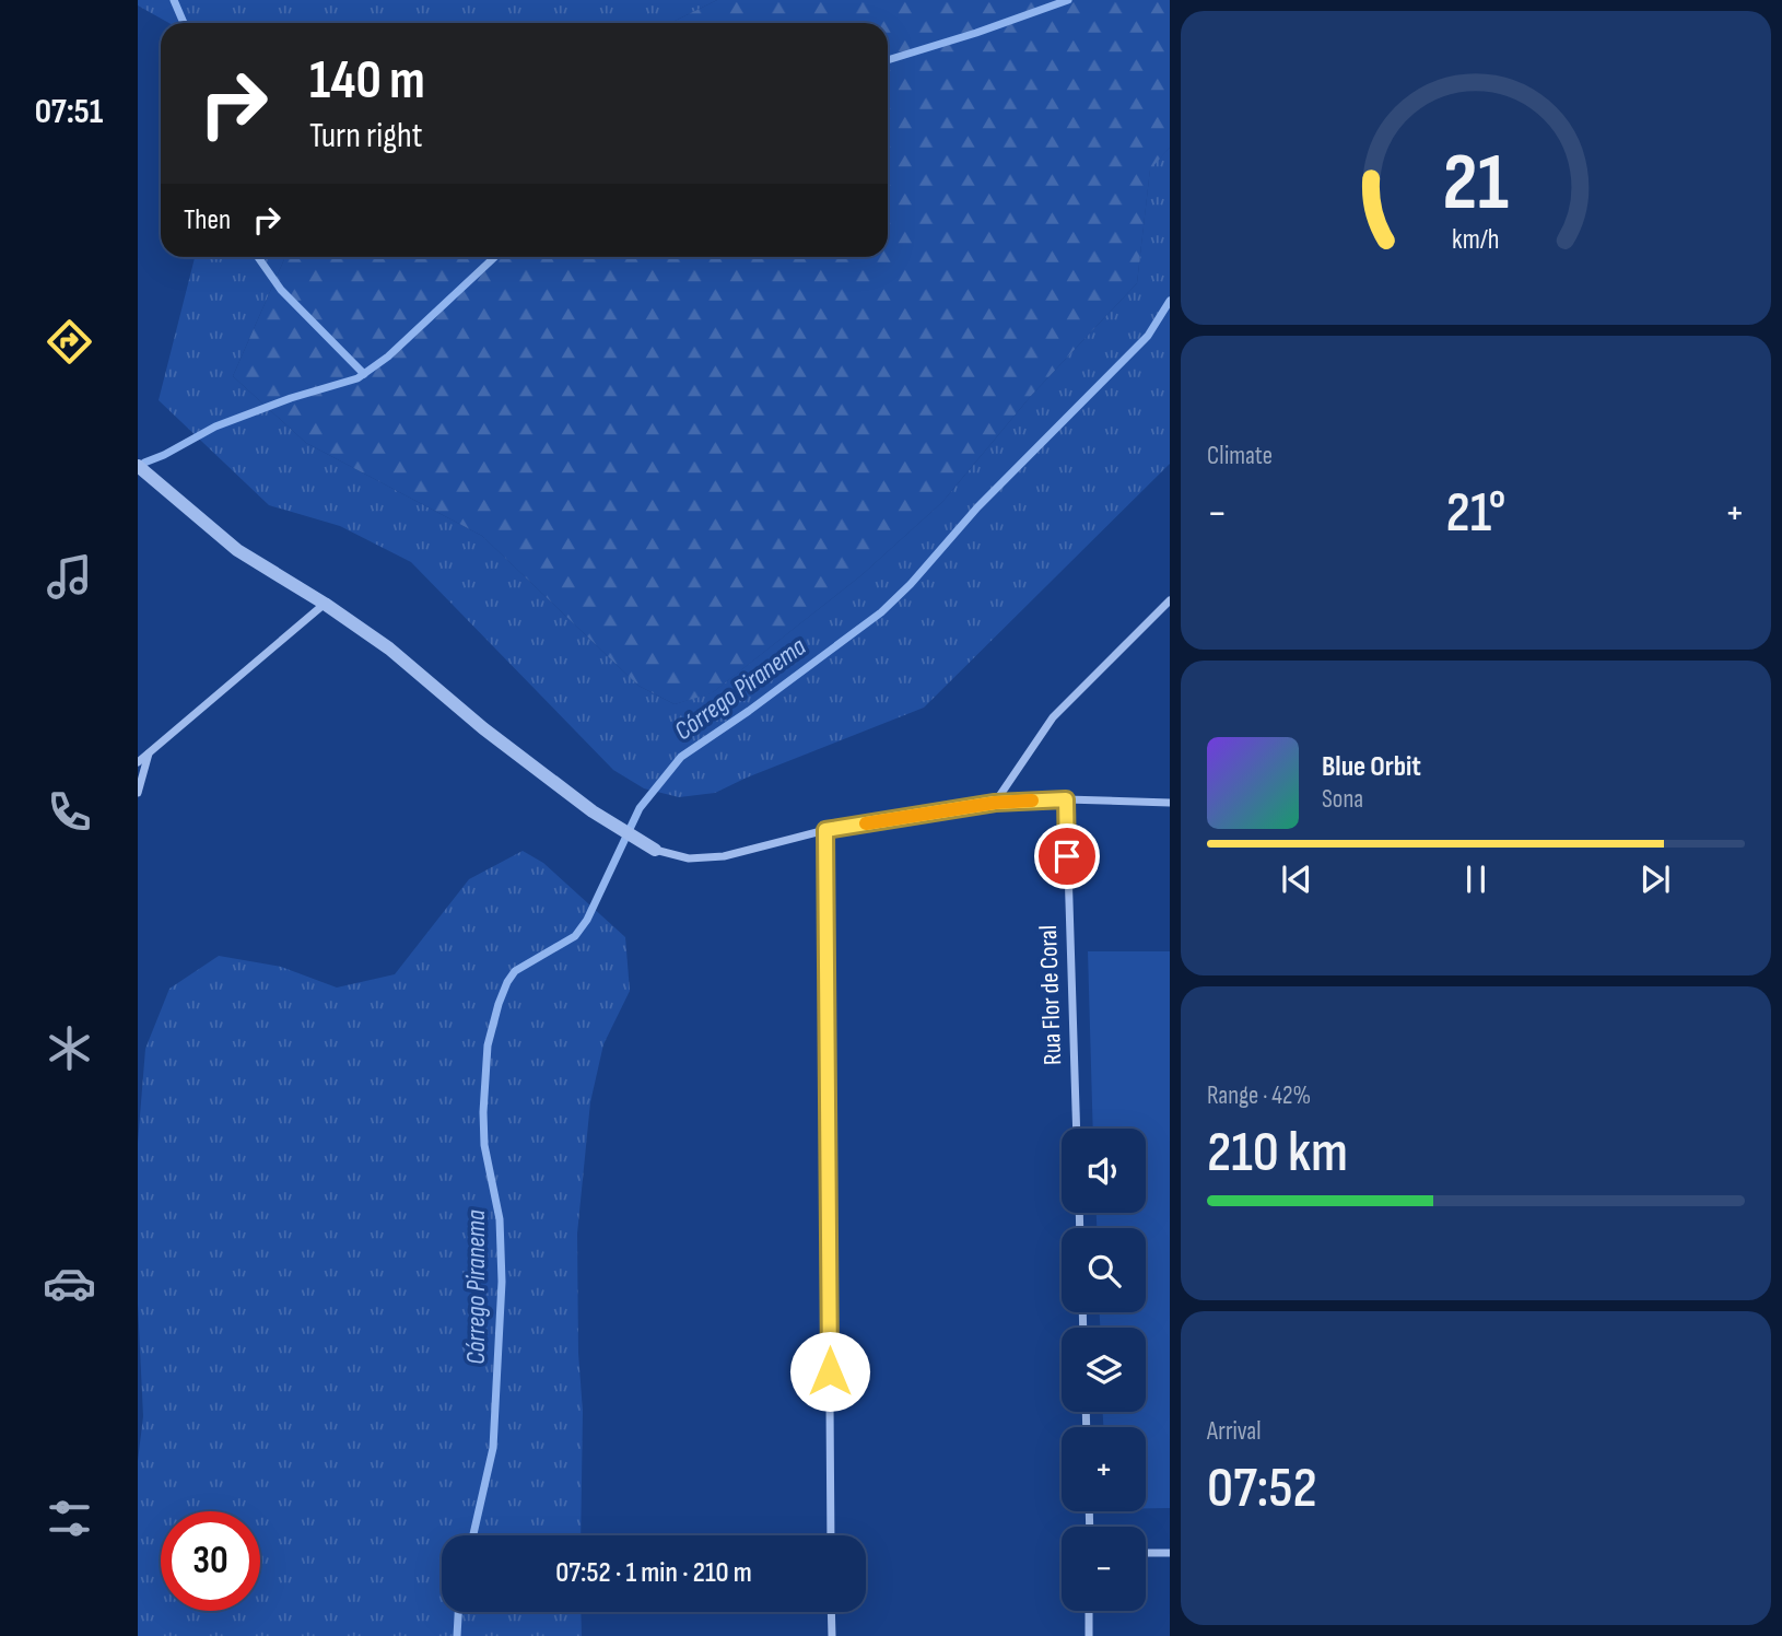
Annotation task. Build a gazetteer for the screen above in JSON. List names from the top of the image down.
{
  "streets": {
    "street": ["Rua Flor de Coral"]
  },
  "water": ["Córrego Piranema"],
  "page": {
    "tabs": "07:51",
    "turn": ["140 m", "Turn right"],
    "then": "Then",
    "tile": [
      "Climate",
      ["Range · 42%", "210 km"],
      ["Arrival", "07:52"]
    ],
    "heat": ["−", "21°", "+"],
    "song": ["Blue Orbit", "Sona"],
    "map_buttons": ["+", "−"],
    "limit": "30",
    "trip": "07:52 · 1 min · 210 m",
    "gauge": ["21", "km/h"]
  }
}
